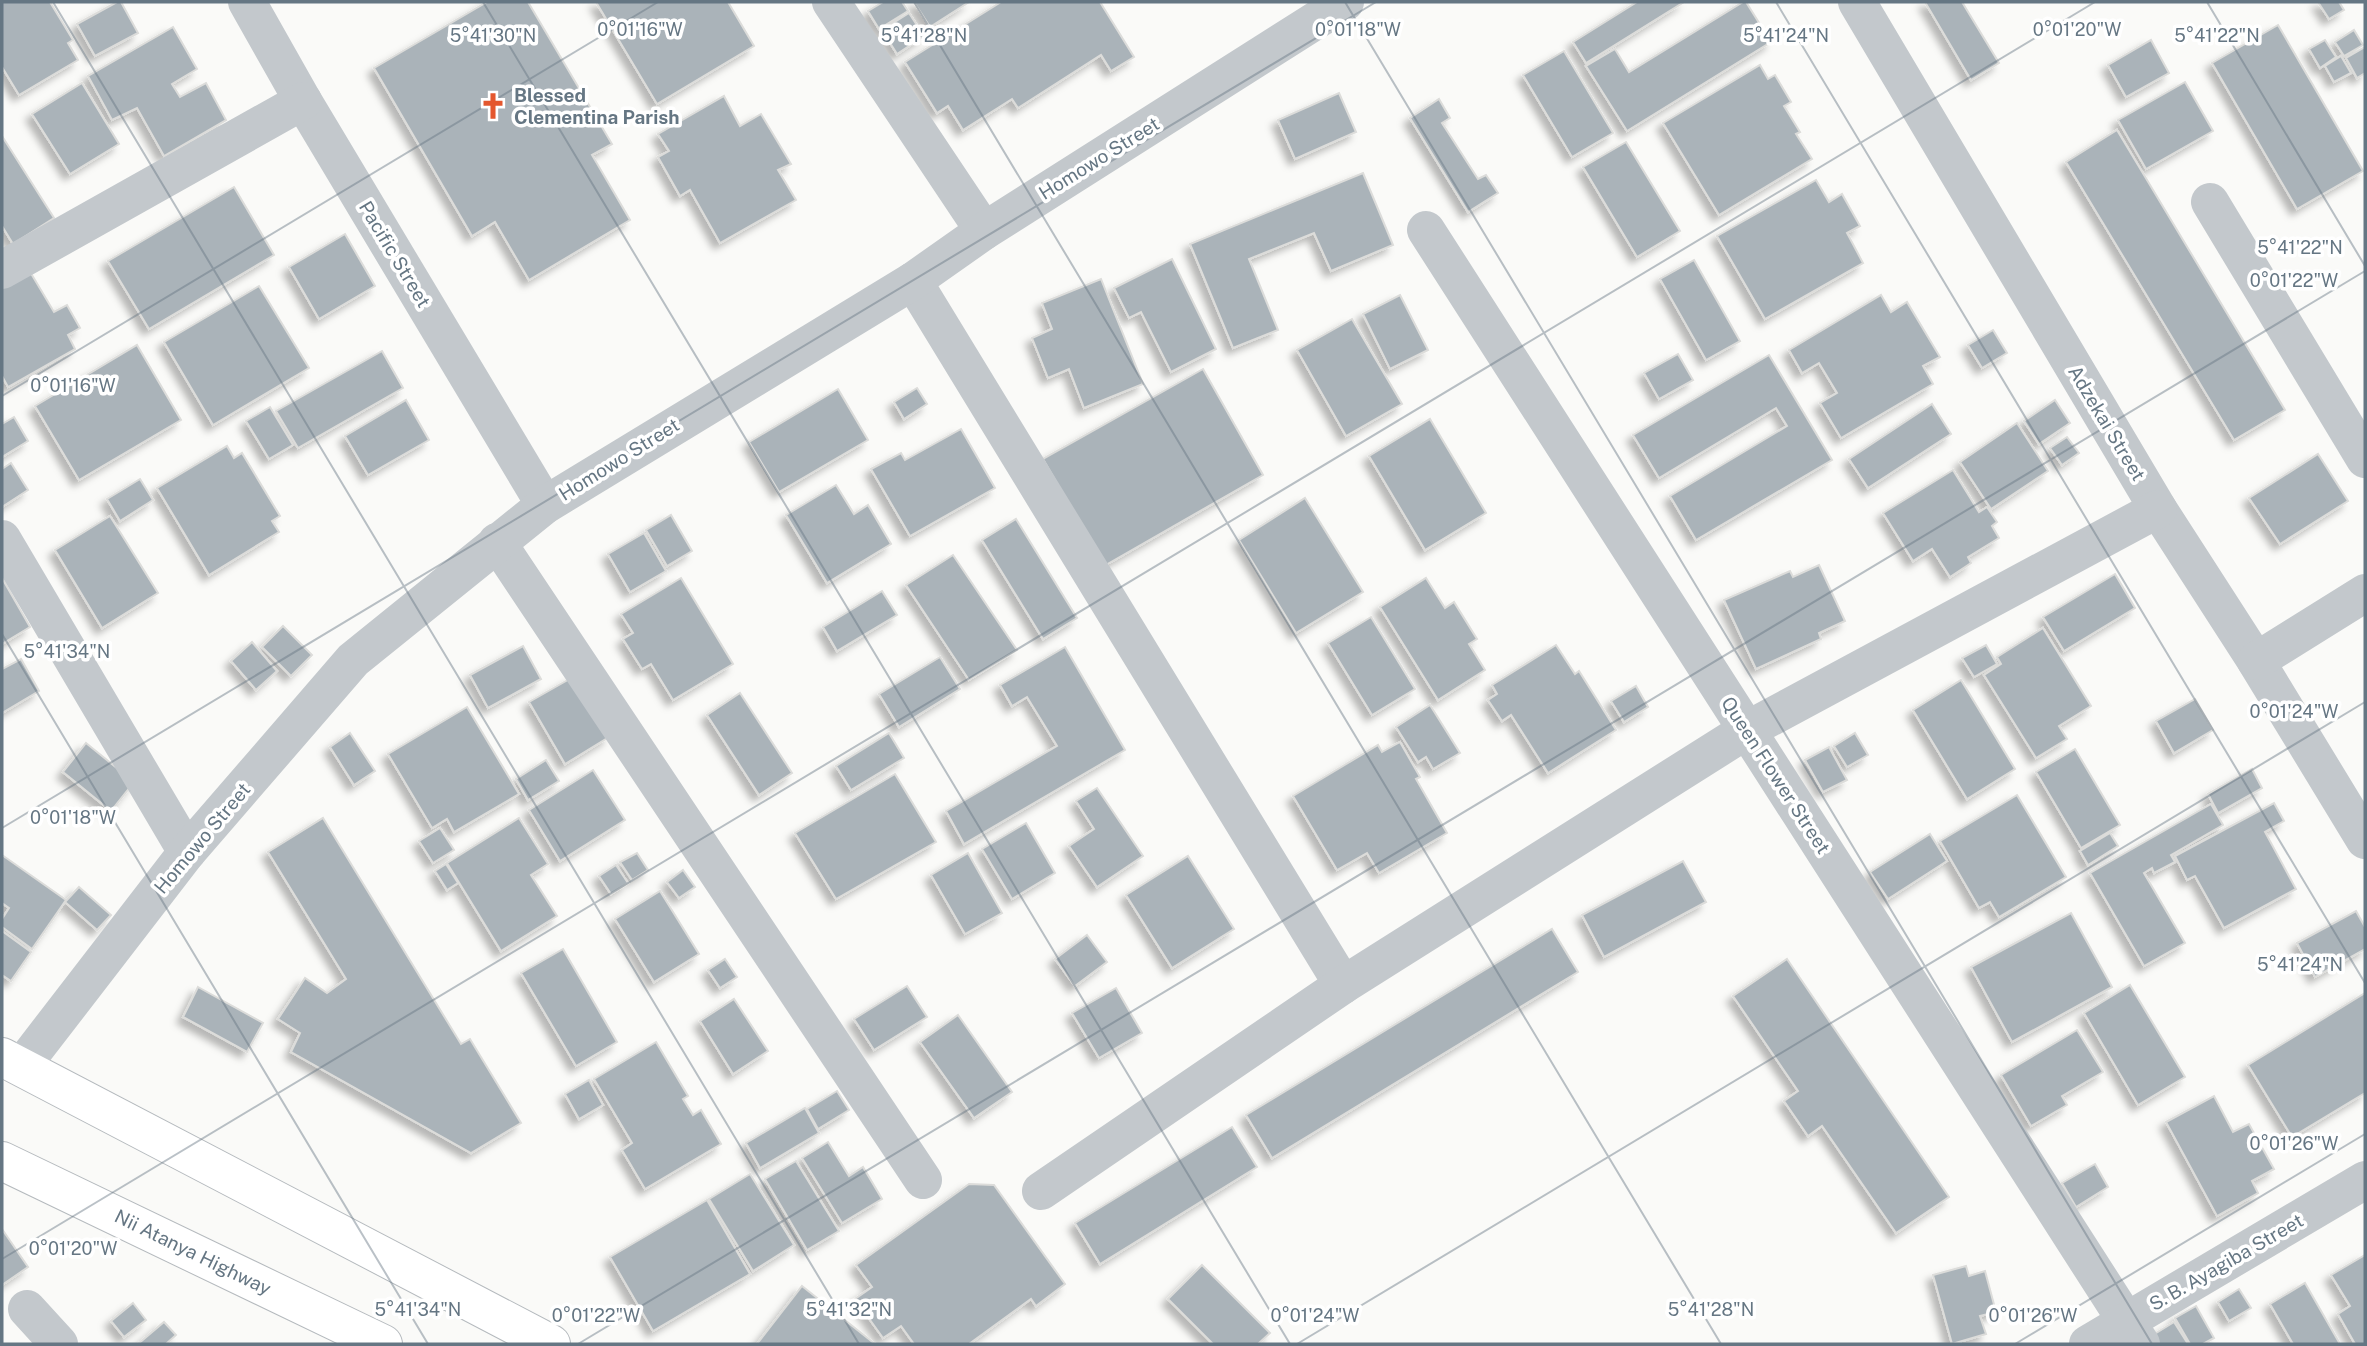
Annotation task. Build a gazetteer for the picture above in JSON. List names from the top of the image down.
{
  "streets": {
    "main road": ["Nii Atanya Highway"],
    "street": [
      "Homowo Street",
      "Pacific Street",
      "Adzekai Street",
      "Queen Flower Street",
      "S. B. Ayagiba Street"
    ]
  },
  "crossings": [
    ["Homowo Street", "Pacific Street"],
    ["Queen Flower Street", "S. B. Ayagiba Street"]
  ],
  "places": {
    "church": ["Blessed Clementina Parish"]
  },
  "coordinates": [
    "0°01'20\"W",
    "0°01'16\"W",
    "0°01'18\"W",
    "5°41'30\"N",
    "5°41'28\"N",
    "5°41'24\"N",
    "5°41'22\"N",
    "0°01'22\"W",
    "5°41'34\"N",
    "0°01'24\"W",
    "0°01'26\"W",
    "5°41'32\"N"
  ]
}
